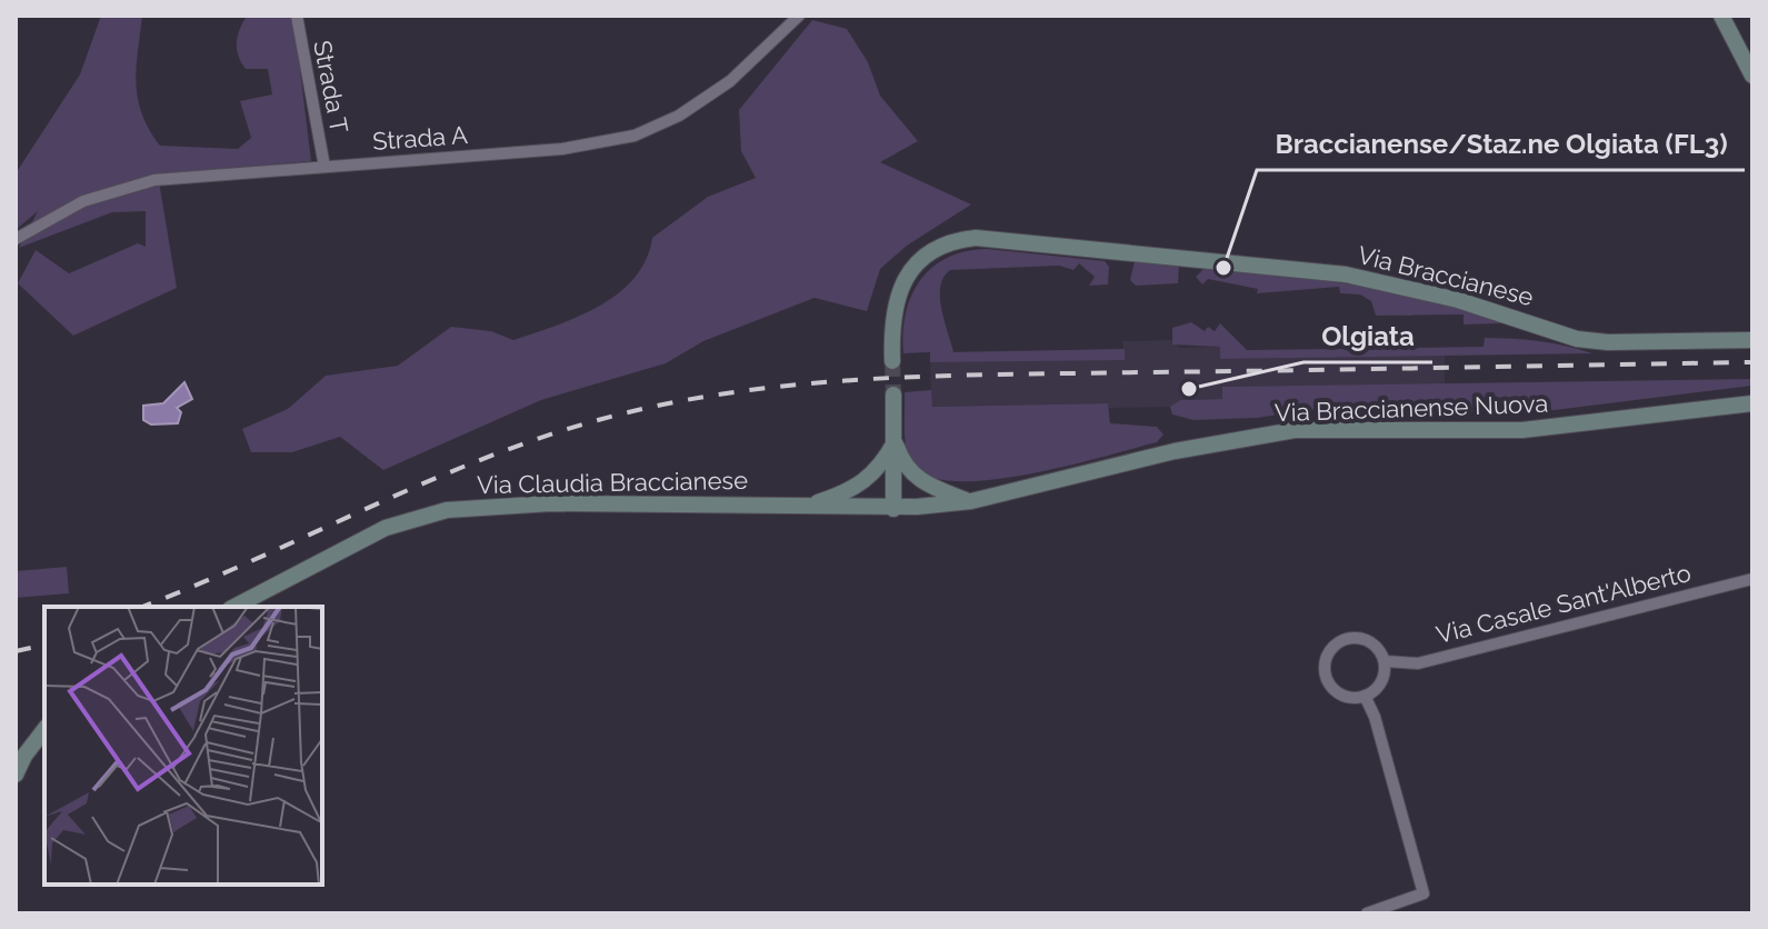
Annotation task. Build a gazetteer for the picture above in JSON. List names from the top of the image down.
{
  "streets": {
    "main road": ["Via Braccianese", "Via Braccianense Nuova", "Via Claudia Braccianese"],
    "street": ["Strada T", "Strada A", "Via Casale Sant'Alberto"]
  },
  "crossings": [
    ["Strada T", "Strada A"]
  ],
  "places": ["Braccianense/Staz.ne Olgiata (FL3)", "Olgiata"]
}
